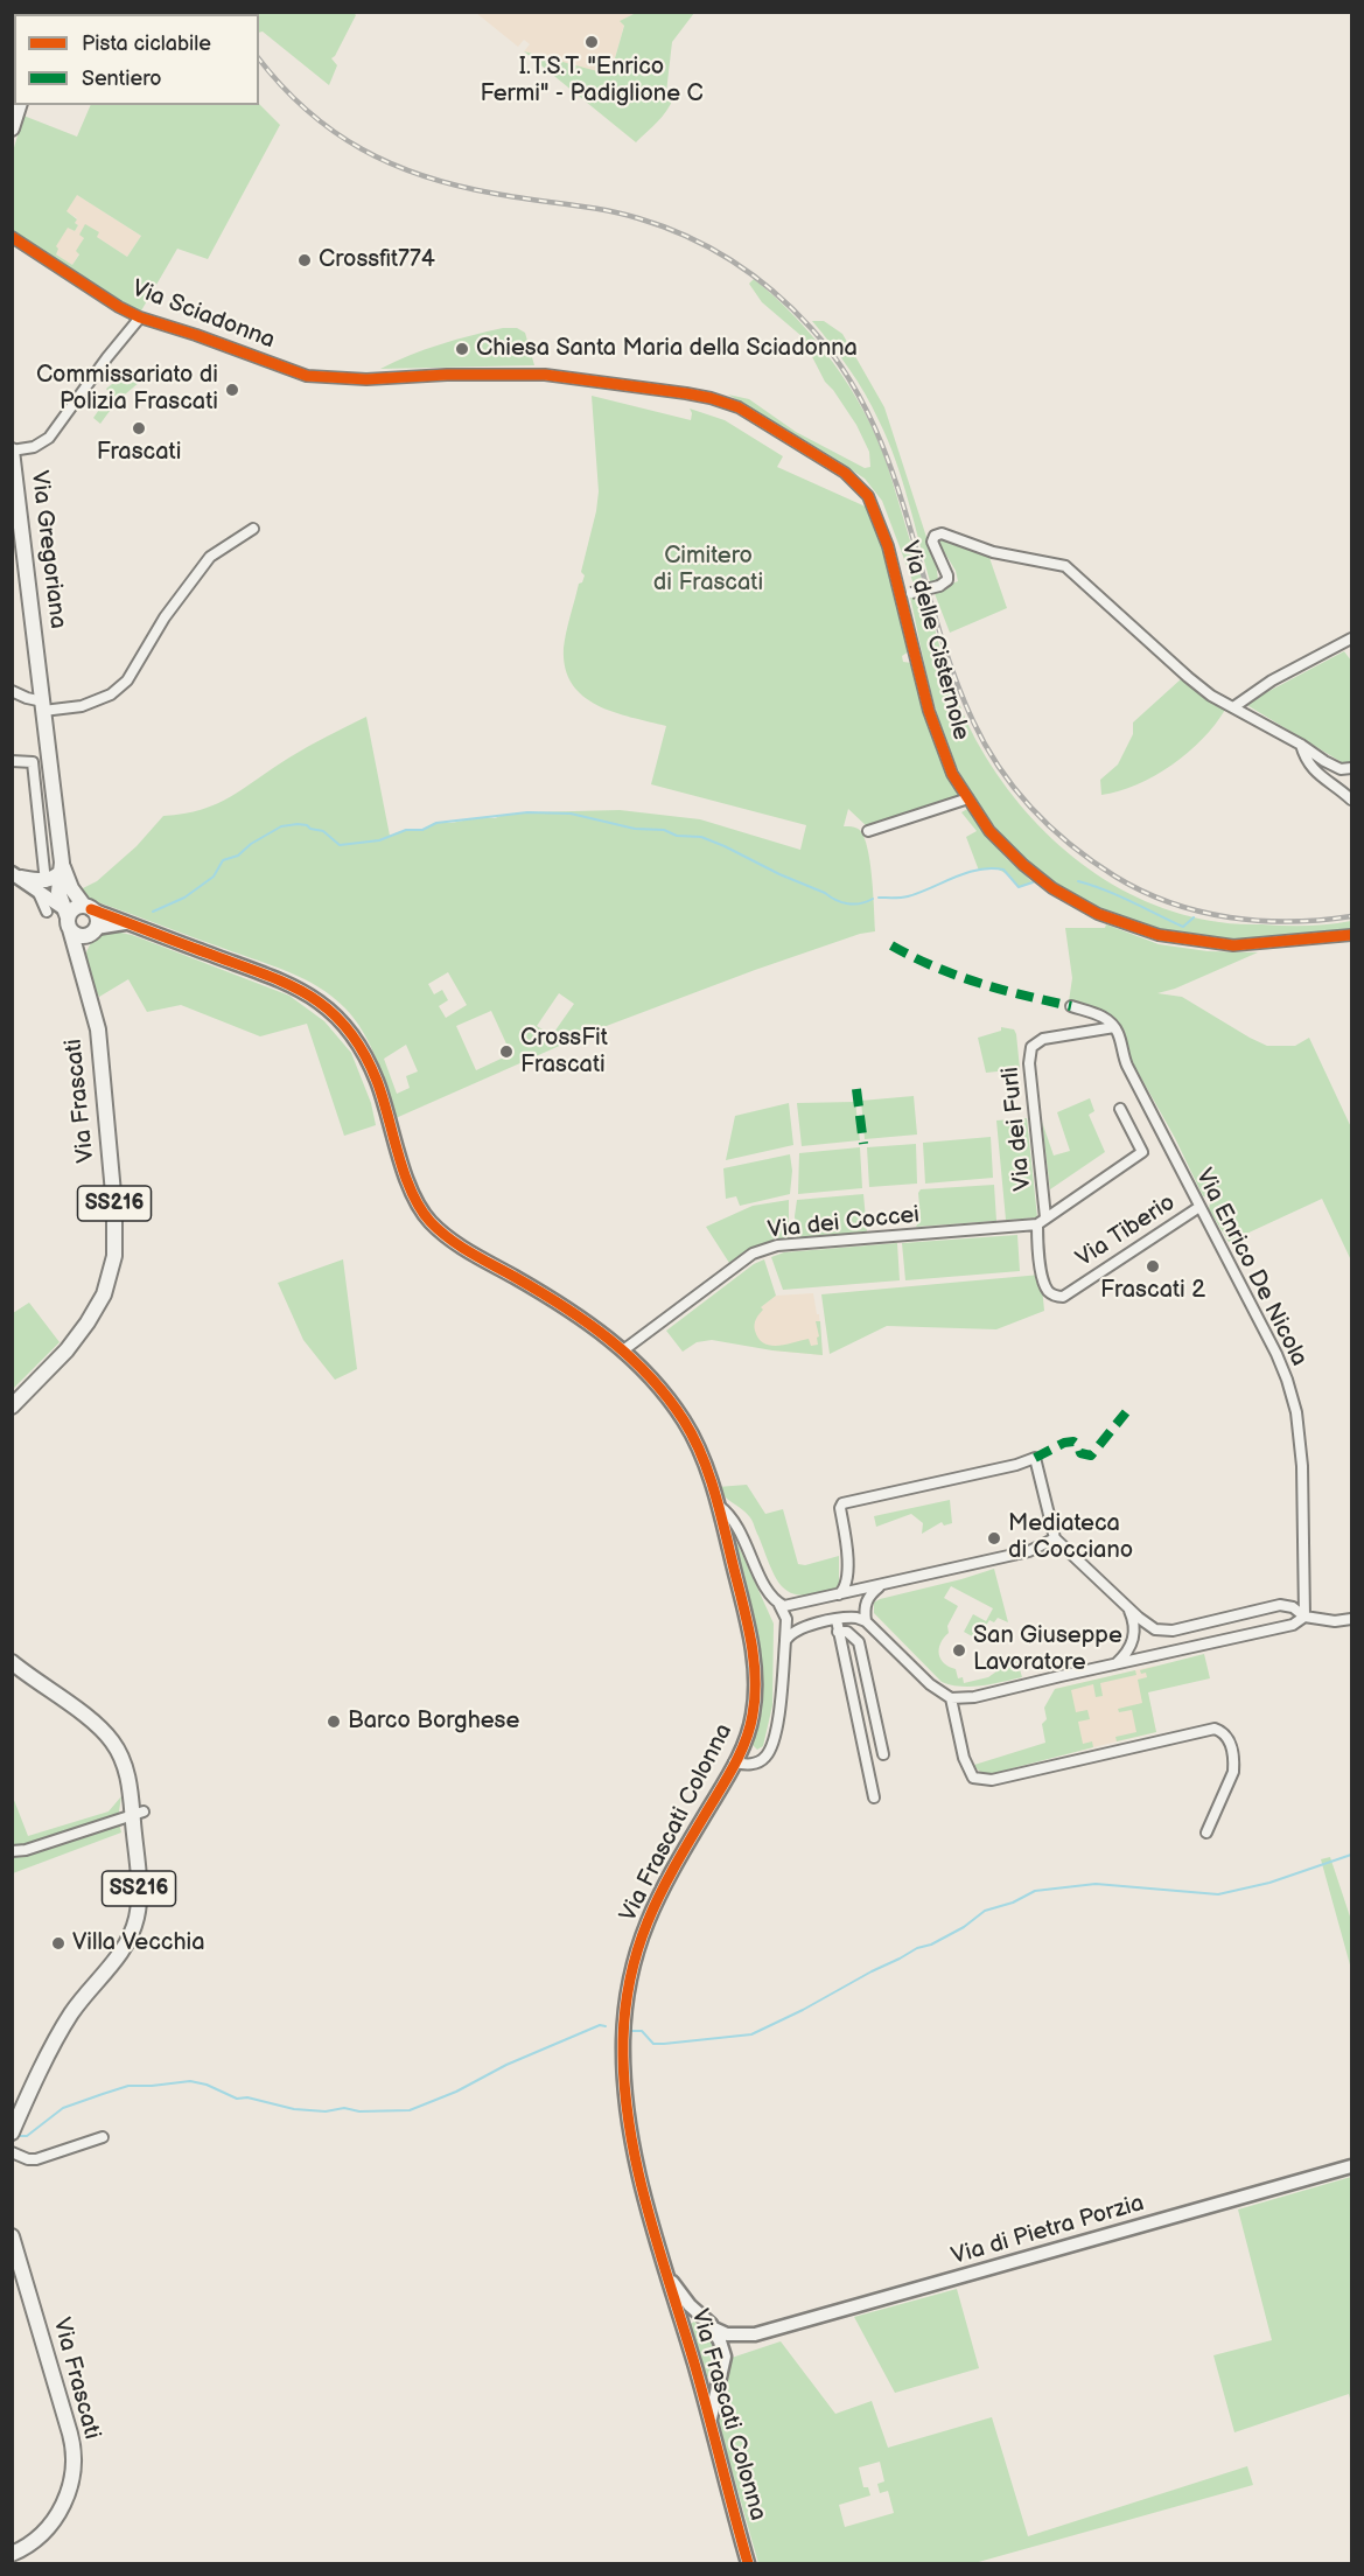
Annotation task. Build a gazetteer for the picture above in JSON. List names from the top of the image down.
{
  "streets": {
    "main road": ["Via Gregoriana", "Via Frascati", "SS216"],
    "street": [
      "Via Sciadonna",
      "Via delle Cisternole",
      "Via dei Furli",
      "Via dei Coccei",
      "Via Tiberio",
      "Via Enrico De Nicola",
      "Via Frascati Colonna",
      "Via di Pietra Porzia"
    ]
  },
  "crossings": [
    ["Via Sciadonna", "Via delle Cisternole"],
    ["Via Gregoriana", "Via Frascati"],
    ["Via Gregoriana", "Via Frascati Colonna"],
    ["Via Frascati", "Via Frascati Colonna"],
    ["Via dei Furli", "Via Enrico De Nicola"],
    ["Via dei Coccei", "Via Tiberio"],
    ["Via dei Coccei", "Via Frascati Colonna"],
    ["Via Tiberio", "Via Enrico De Nicola"]
  ],
  "parks": ["Cimitero di Frascati"],
  "places": [
    "I.T.S.T. \"Enrico Fermi\" - Padiglione C",
    "Crossfit774",
    "Chiesa Santa Maria della Sciadonna",
    "Commissariato di Polizia Frascati",
    "Frascati",
    "CrossFit Frascati",
    "Frascati 2",
    "Mediateca di Cocciano",
    "San Giuseppe Lavoratore",
    "Barco Borghese",
    "Villa Vecchia"
  ],
  "legend": ["Pista ciclabile", "Sentiero"]
}
